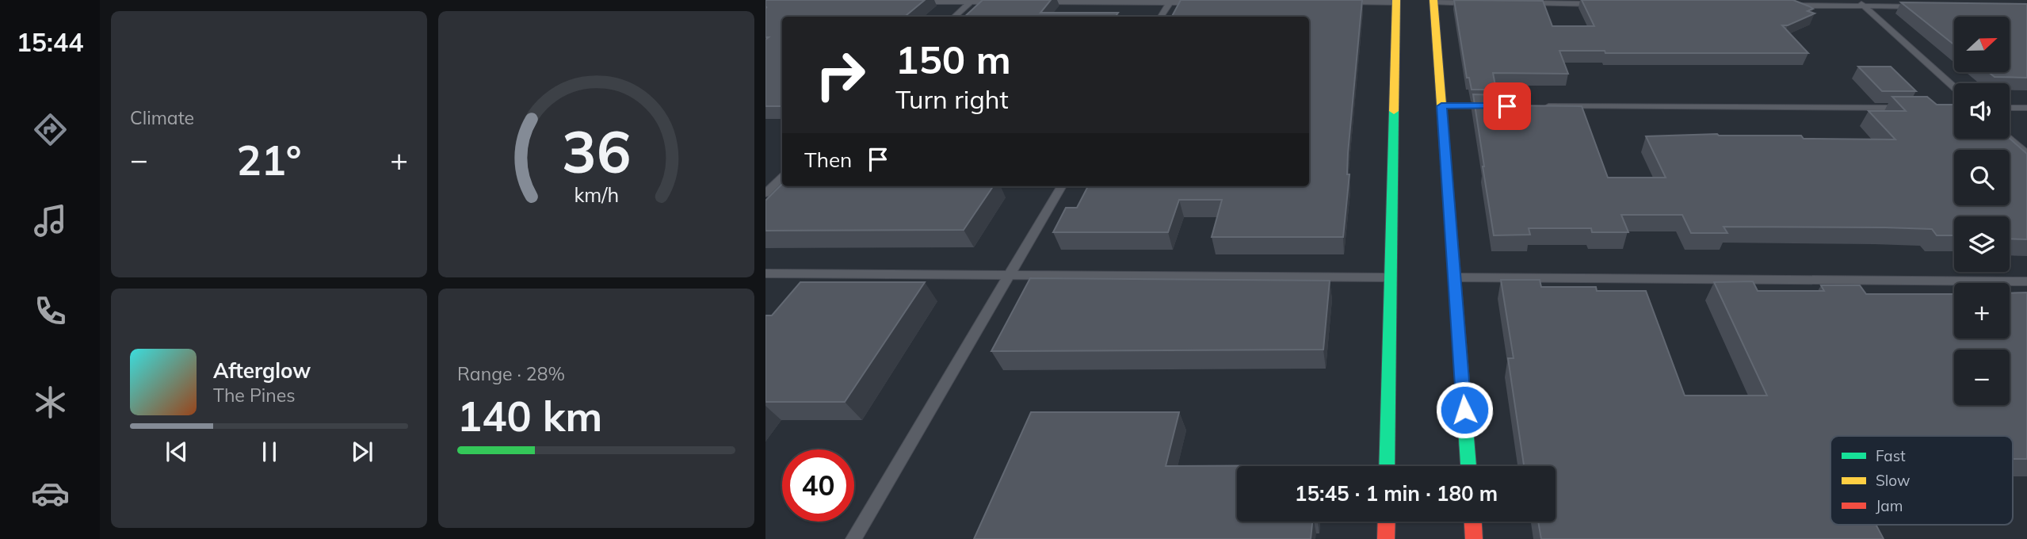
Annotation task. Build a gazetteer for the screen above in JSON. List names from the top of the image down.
{
  "legend": ["Fast", "Slow", "Jam"],
  "north": "right",
  "page": {
    "tabs": "15:44",
    "tile": [
      "Climate",
      ["Range · 28%", "140 km"]
    ],
    "map_buttons": ["+", "−"],
    "turn": ["150 m", "Turn right"],
    "then": "Then",
    "heat": ["−", "21°", "+"],
    "song": ["Afterglow", "The Pines"],
    "limit": "40",
    "trip": "15:45 · 1 min · 180 m",
    "gauge": ["36", "km/h"]
  }
}
